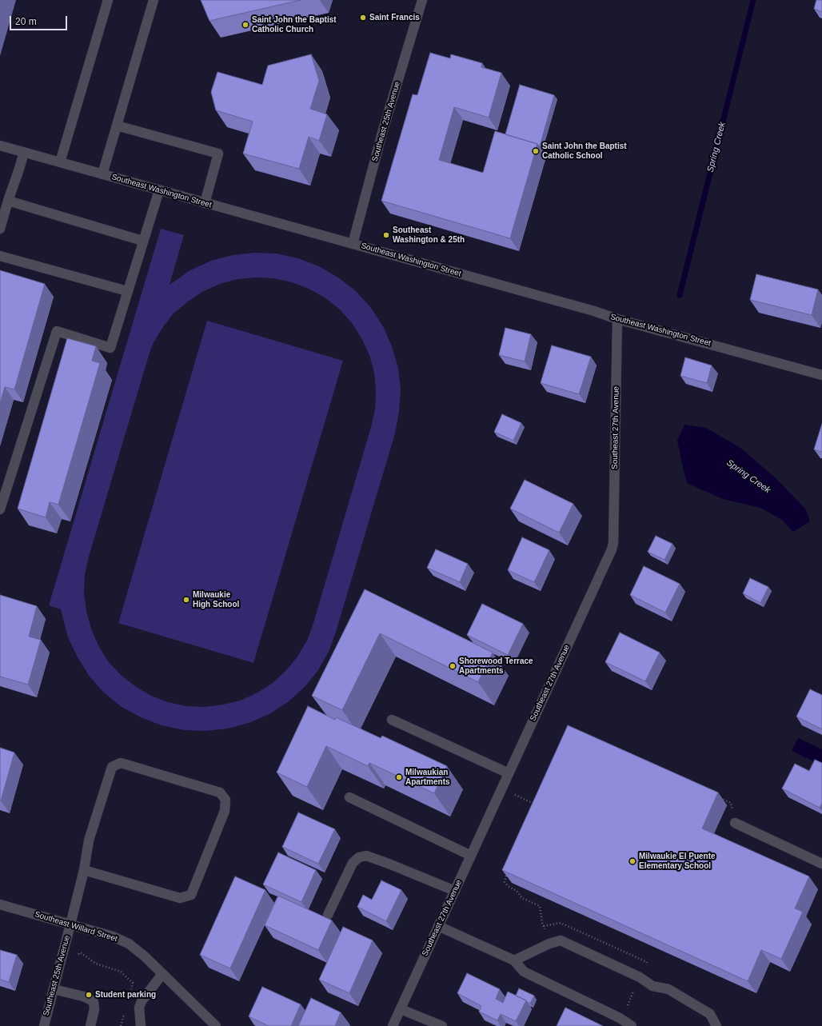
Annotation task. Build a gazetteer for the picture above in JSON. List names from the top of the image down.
{
  "streets": {
    "street": [
      "Southeast 25th Avenue",
      "Southeast Washington Street",
      "Southeast 27th Avenue",
      "Southeast Willard Street"
    ]
  },
  "crossings": [
    ["Southeast 25th Avenue", "Southeast Washington Street"],
    ["Southeast 25th Avenue", "Southeast Willard Street"],
    ["Southeast Washington Street", "Southeast 27th Avenue"]
  ],
  "water": ["Spring Creek"],
  "places": [
    "Saint Francis",
    "Saint John the Baptist Catholic Church",
    "Saint John the Baptist Catholic School",
    "Southeast Washington & 25th",
    "Milwaukie High School",
    "Shorewood Terrace Apartments",
    "Milwaukian Apartments",
    "Milwaukie El Puente Elementary School",
    "Student parking"
  ],
  "scale_bar": "20 m"
}
